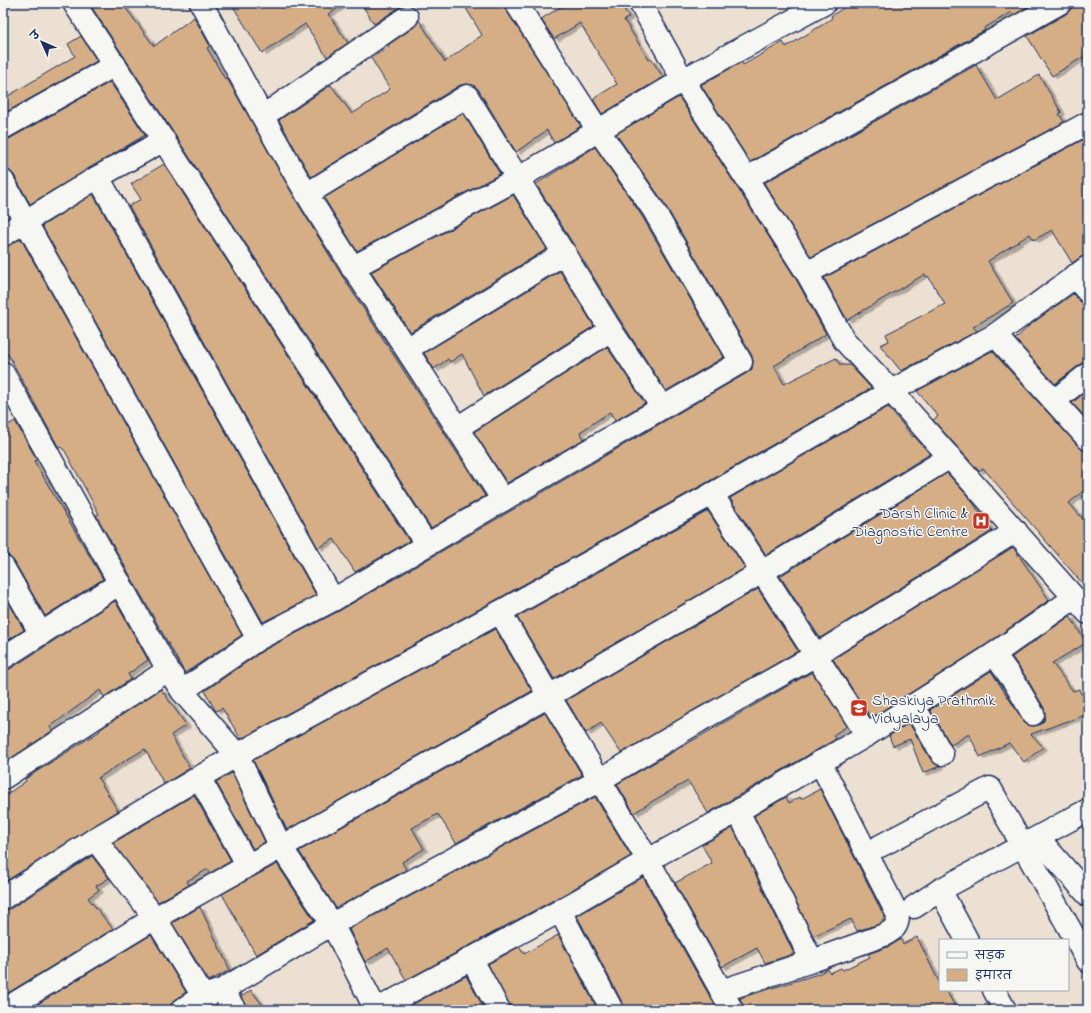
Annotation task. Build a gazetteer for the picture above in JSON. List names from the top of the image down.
{
  "places": {
    "hospital": ["Darsh Clinic & Diagnostic Centre"],
    "school or university": ["Shaskiya Prathmik Vidyalaya"]
  },
  "legend": ["सड़क", "इमारत"],
  "north": "top left"
}
